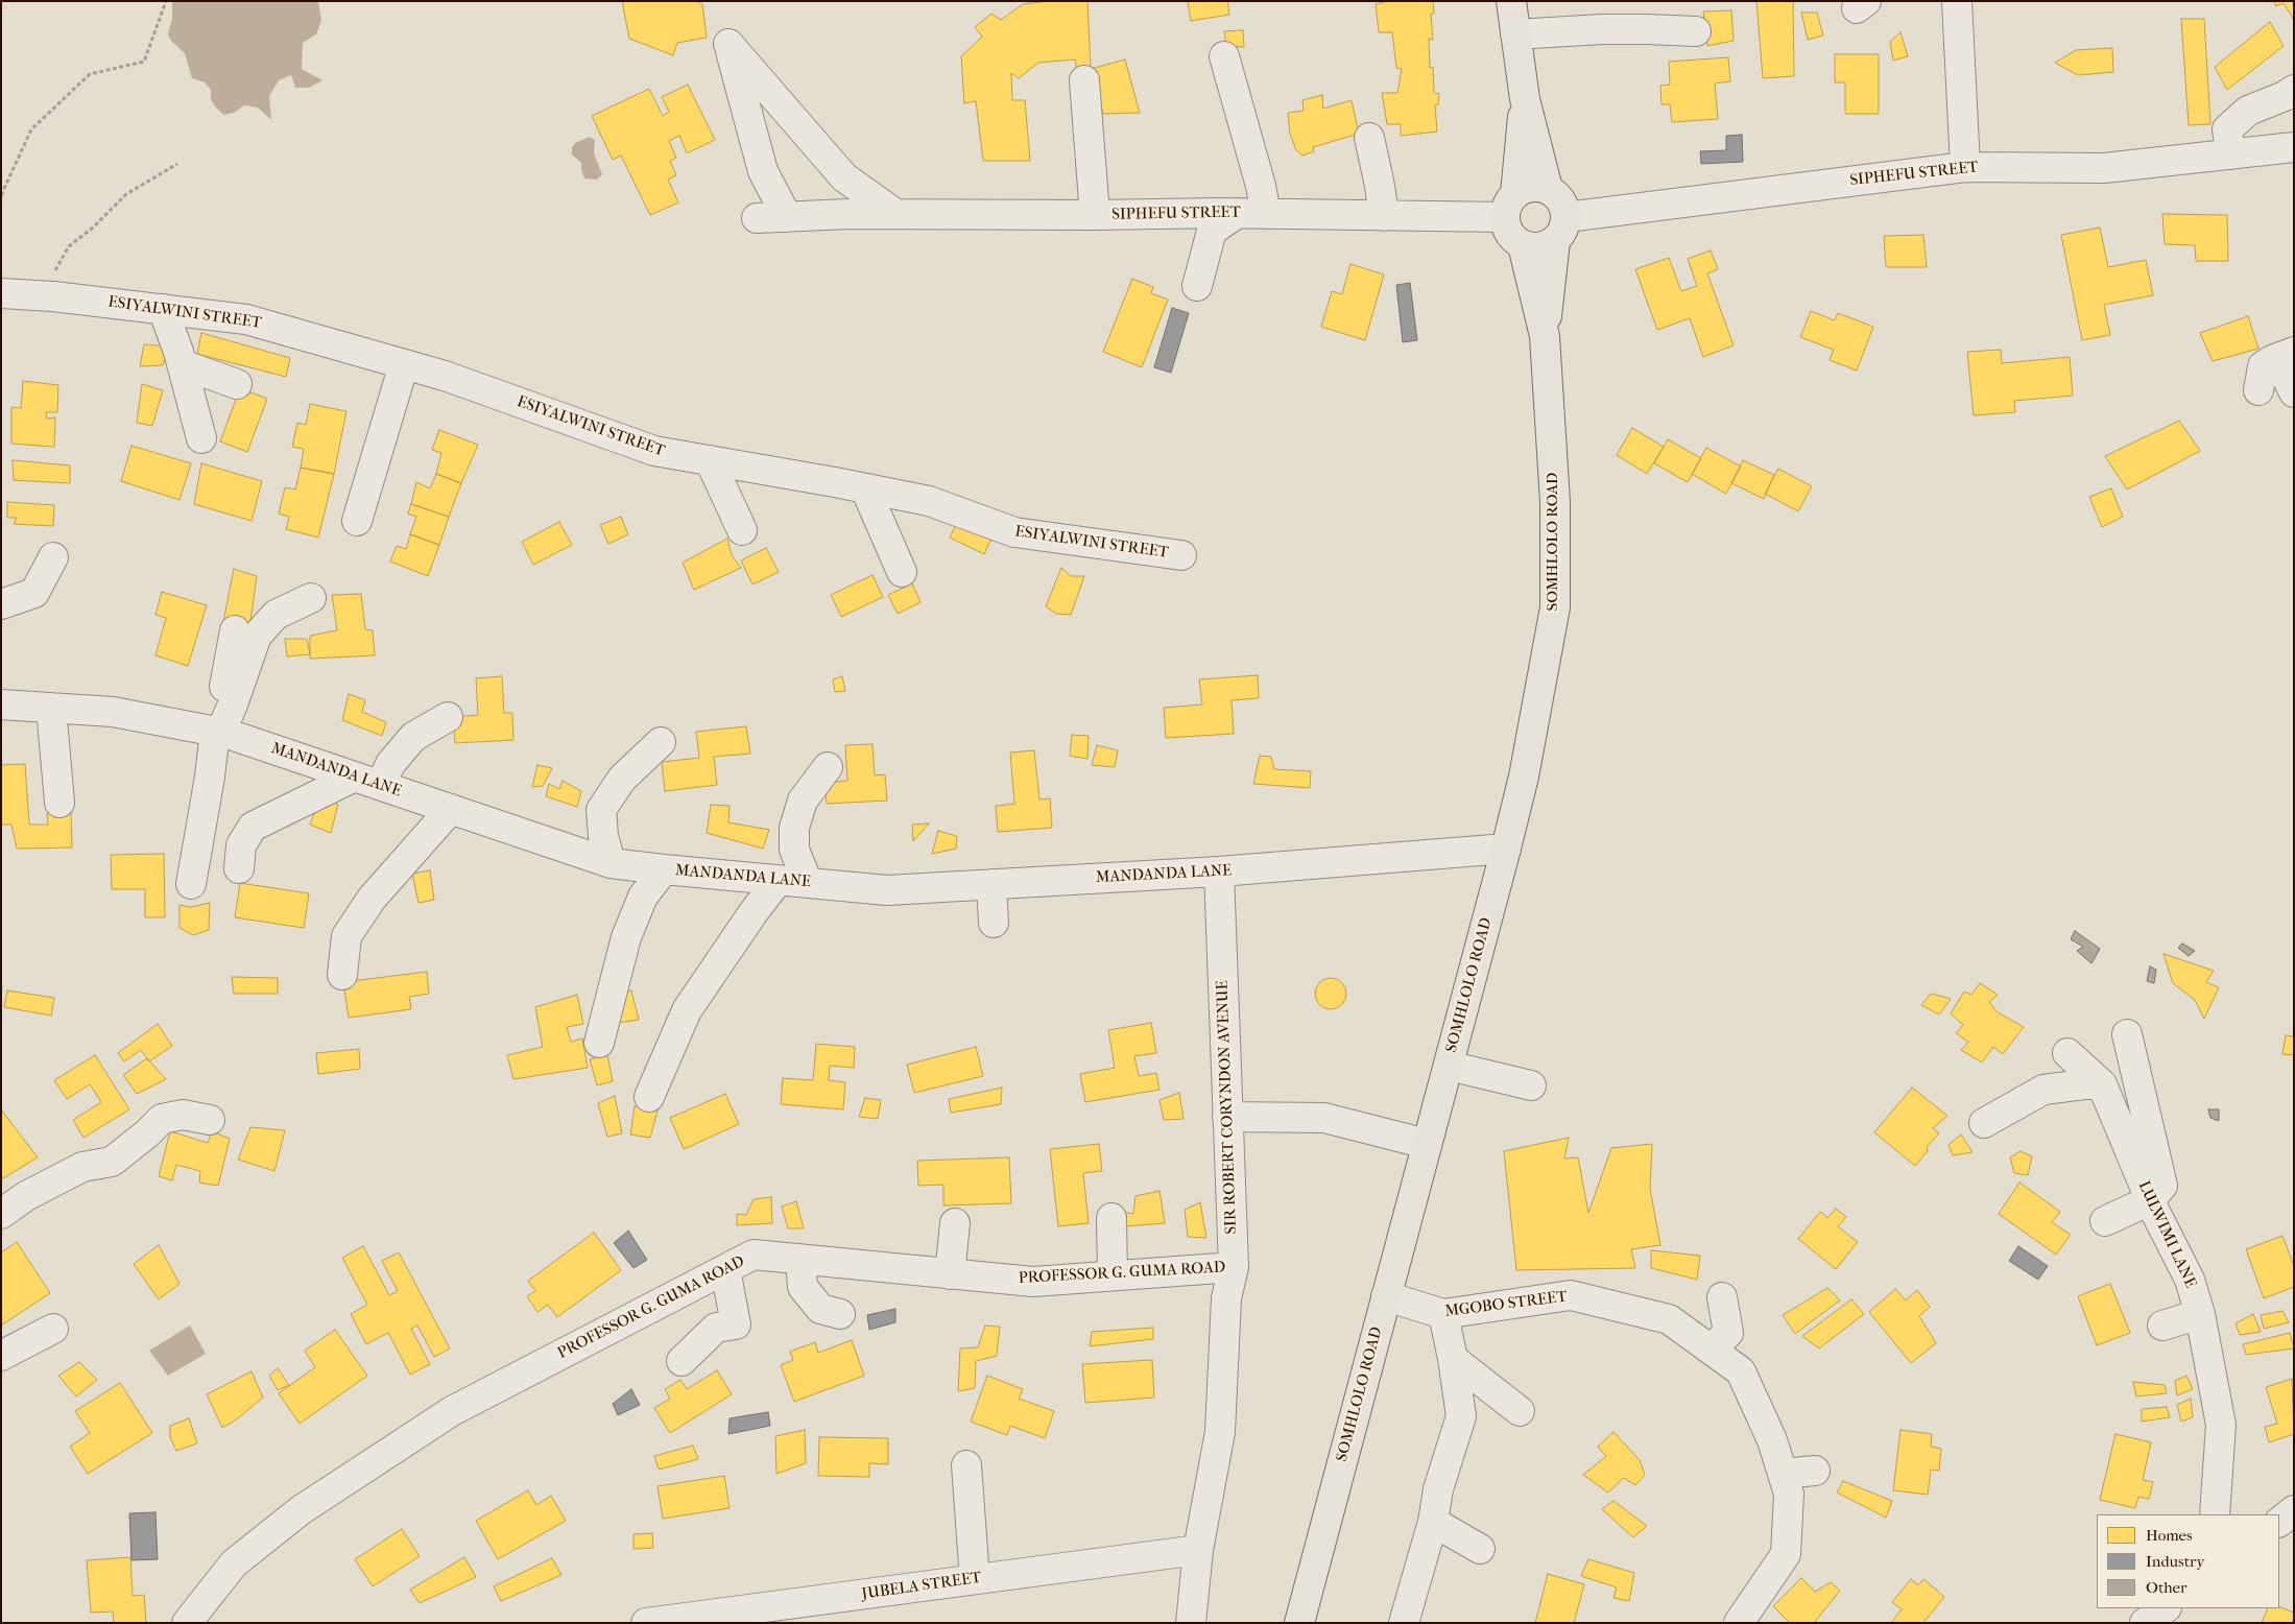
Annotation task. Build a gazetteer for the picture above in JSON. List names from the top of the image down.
{
  "streets": {
    "main road": ["SOMHLOLO ROAD"],
    "street": [
      "SIPHEFU STREET",
      "ESIYALWINI STREET",
      "MANDANDA LANE",
      "SIR ROBERT CORYNDON AVENUE",
      "LULWIMI LANE",
      "PROFESSOR G. GUMA ROAD",
      "MGOBO STREET",
      "JUBELA STREET"
    ]
  },
  "crossings": [
    ["SIPHEFU STREET", "SOMHLOLO ROAD"],
    ["SOMHLOLO ROAD", "MANDANDA LANE"],
    ["SOMHLOLO ROAD", "MGOBO STREET"],
    ["MANDANDA LANE", "SIR ROBERT CORYNDON AVENUE"],
    ["SIR ROBERT CORYNDON AVENUE", "PROFESSOR G. GUMA ROAD"],
    ["SIR ROBERT CORYNDON AVENUE", "JUBELA STREET"]
  ],
  "legend": ["Homes", "Industry", "Other"]
}
